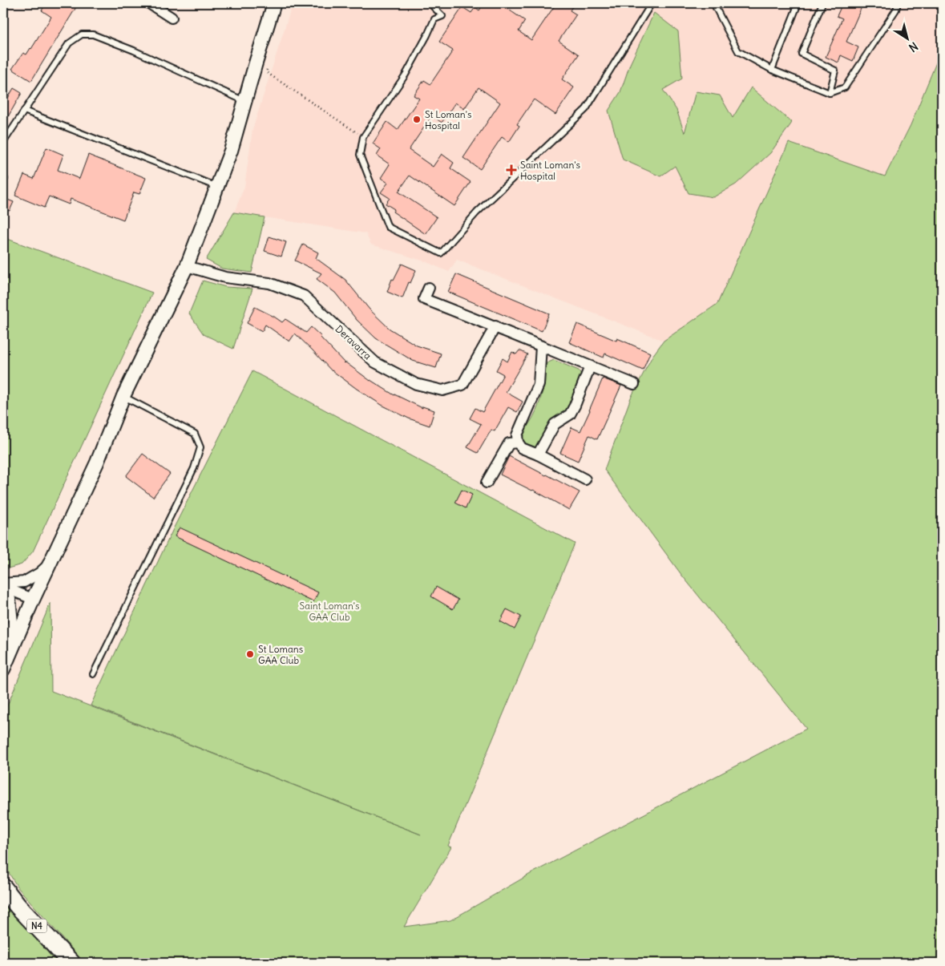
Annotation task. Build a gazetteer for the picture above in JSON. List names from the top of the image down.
{
  "streets": {
    "highway": ["N4"],
    "street": ["Deravarra"]
  },
  "parks": ["Saint Loman's GAA Club"],
  "places": {
    "other": ["St Loman's Hospital", "St Lomans GAA Club"],
    "health": ["Saint Loman's Hospital"]
  },
  "north": "bottom right"
}
